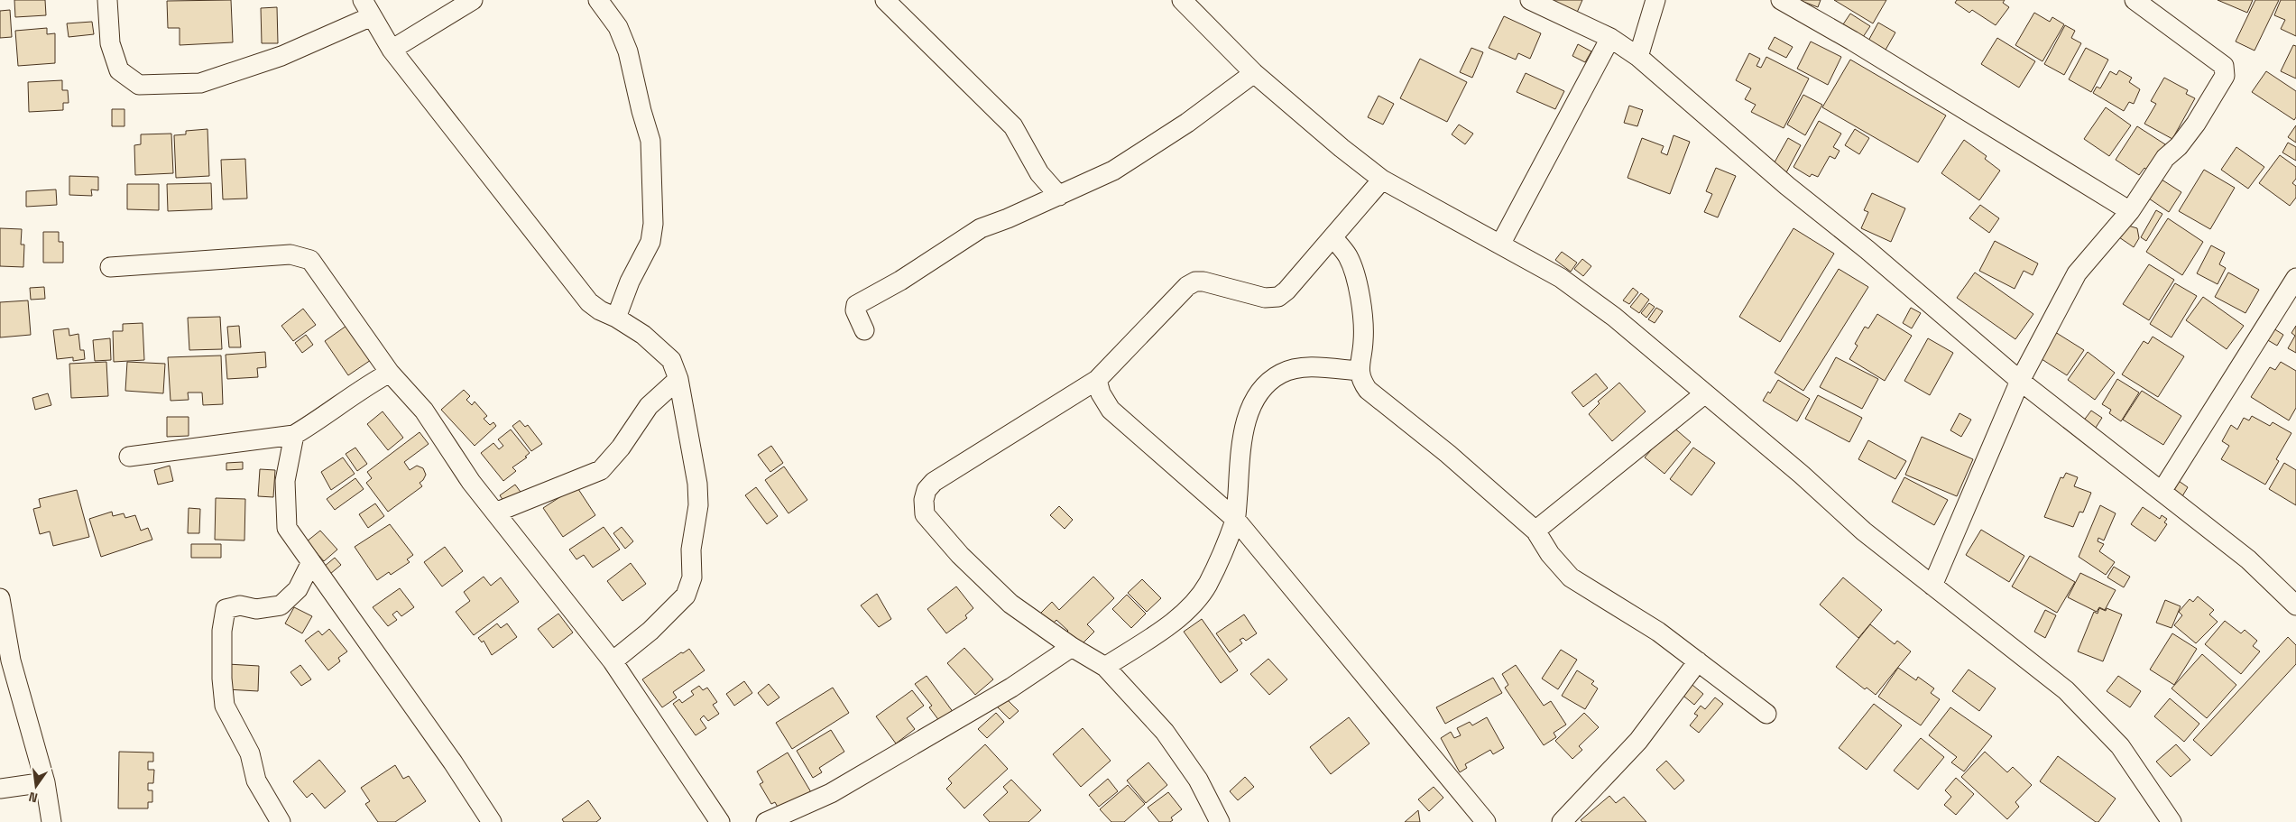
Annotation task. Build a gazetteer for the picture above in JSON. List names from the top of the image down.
{
  "north": "bottom"
}
